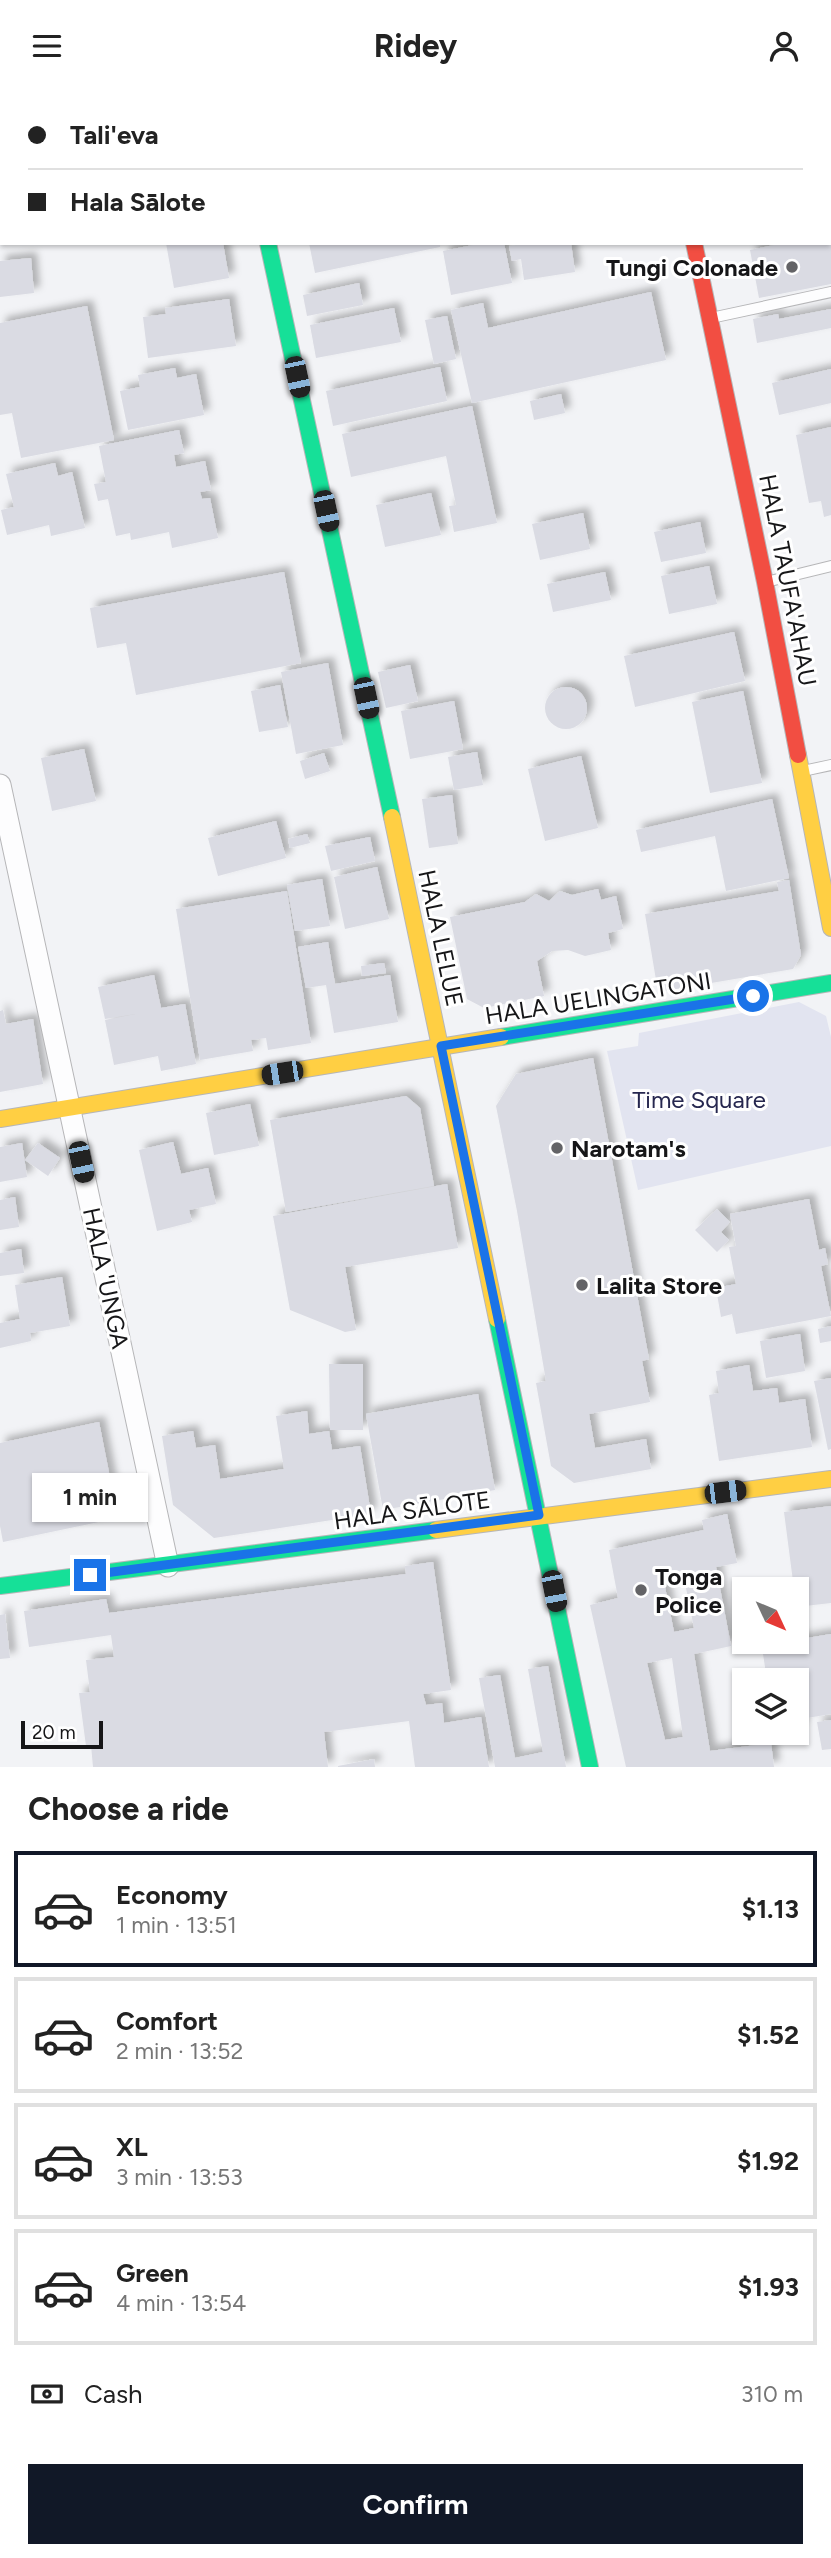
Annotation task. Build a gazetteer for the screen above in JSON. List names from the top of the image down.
{
  "streets": {
    "street": [
      "HALA TAUFA'AHAU",
      "HALA LELUE",
      "HALA UELINGATONI",
      "HALA 'UNGA",
      "HALA SĀLOTE"
    ]
  },
  "crossings": [
    ["HALA LELUE", "HALA UELINGATONI"],
    ["HALA LELUE", "HALA SĀLOTE"],
    ["HALA UELINGATONI", "HALA 'UNGA"],
    ["HALA 'UNGA", "HALA SĀLOTE"]
  ],
  "parks": ["Time Square"],
  "places": [
    "Tungi Colonade",
    "Narotam's",
    "Lalita Store",
    "Tonga Police"
  ],
  "scale_bar": "20 m",
  "north": "bottom right",
  "page": {
    "header": "Ridey",
    "banner": ["Tali'eva", "Hala Sālote"],
    "bubble": "1 min",
    "scale": "20 m",
    "heading": "Choose a ride",
    "list": [
      {
        "name": "Economy",
        "note": "1 min · 13:51",
        "value": "$1.13"
      },
      {
        "name": "Comfort",
        "note": "2 min · 13:52",
        "value": "$1.52"
      },
      {
        "name": "XL",
        "note": "3 min · 13:53",
        "value": "$1.92"
      },
      {
        "name": "Green",
        "note": "4 min · 13:54",
        "value": "$1.93"
      }
    ],
    "pay": ["Cash", "310 m"],
    "buttons": "Confirm"
  }
}
